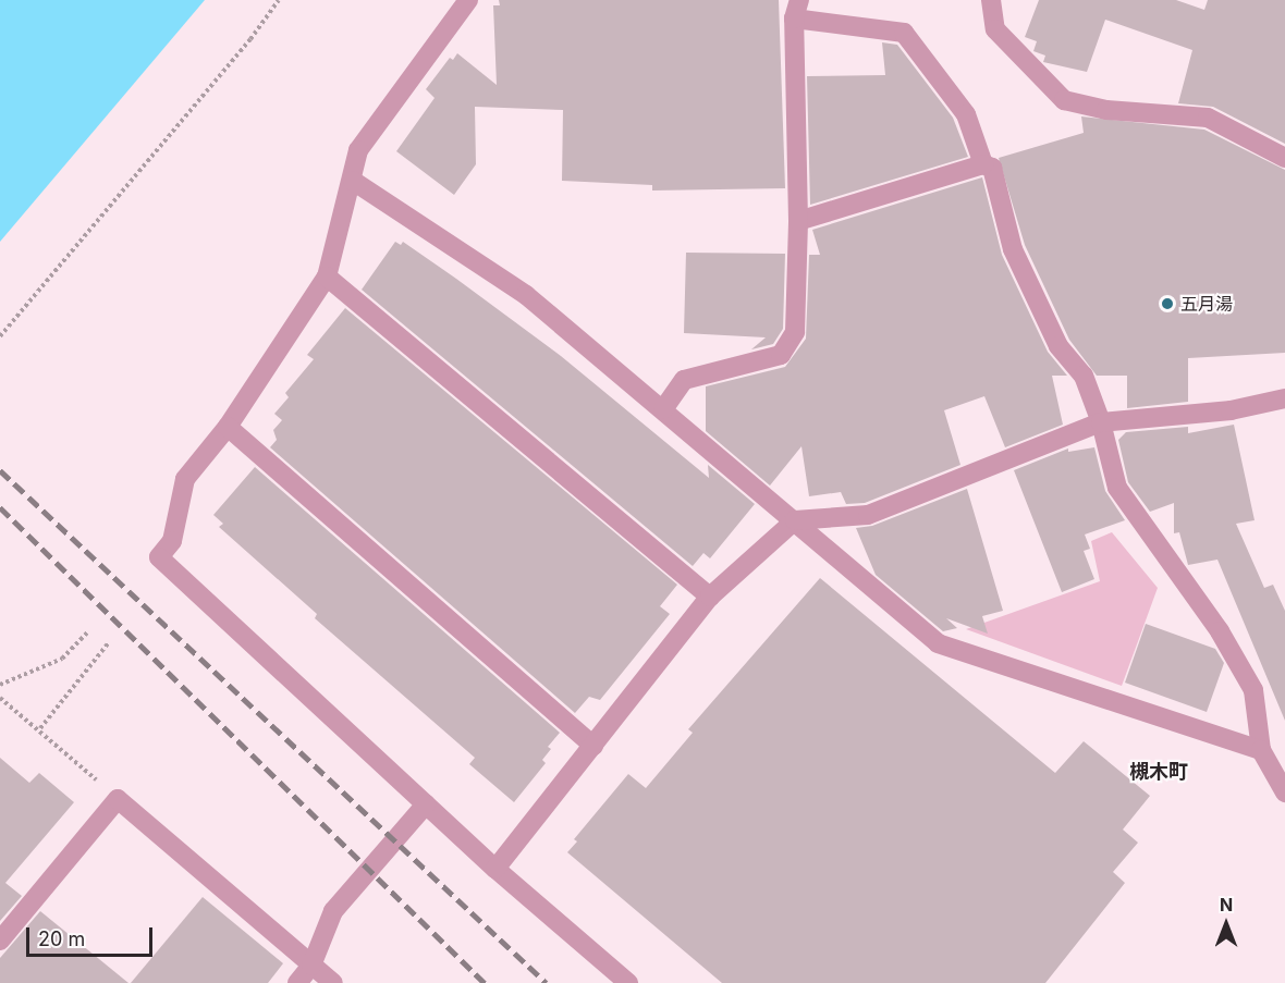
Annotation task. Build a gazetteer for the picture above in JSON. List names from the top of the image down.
{
  "districts": ["槻木町"],
  "places": ["五月湯"],
  "scale_bar": "20 m",
  "north": "top"
}
